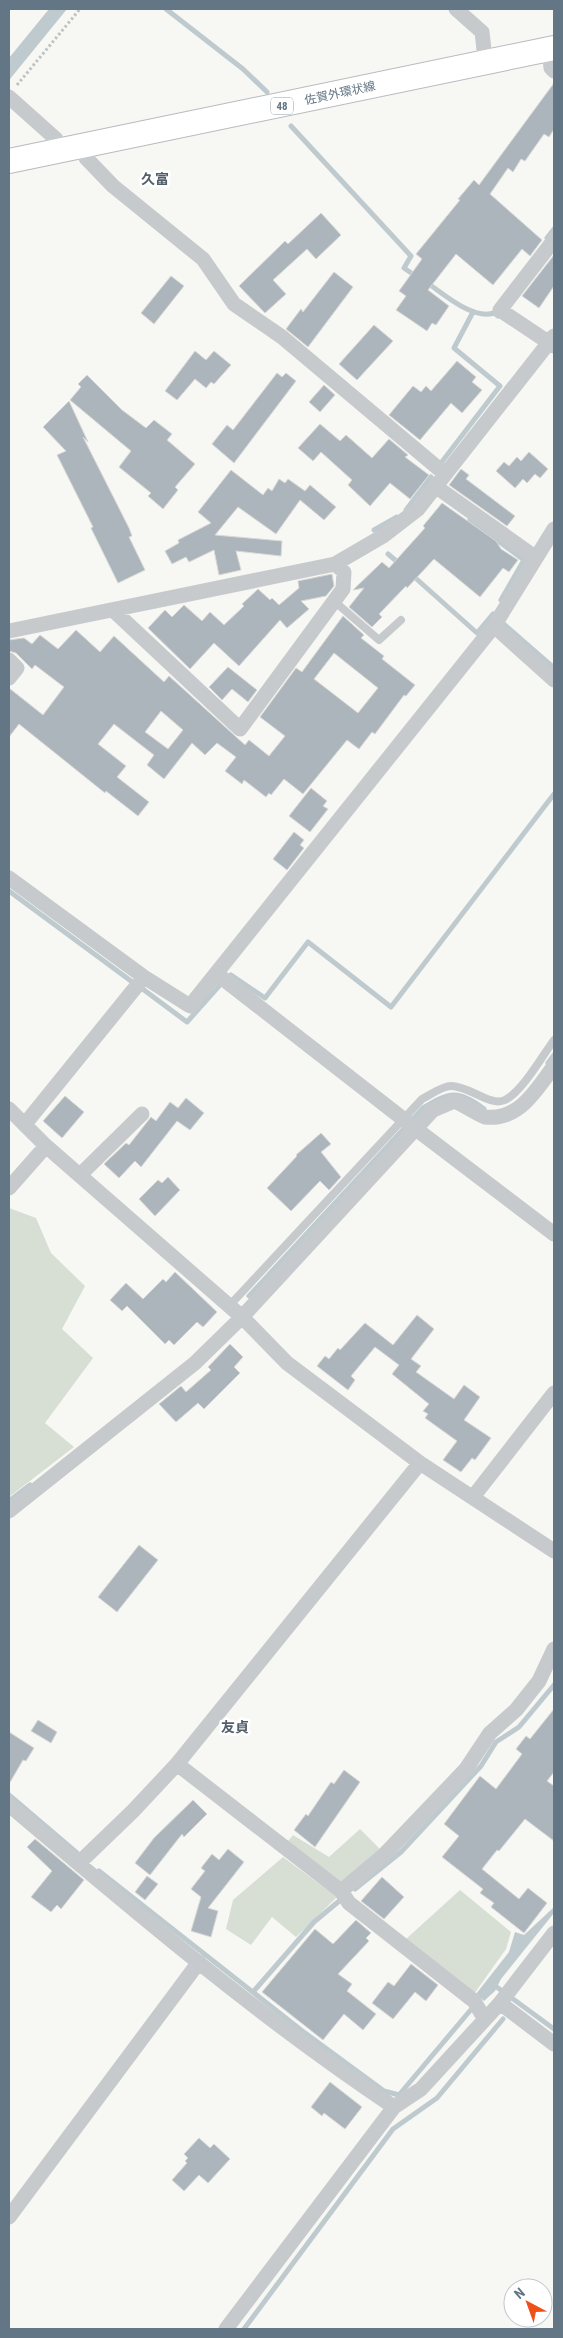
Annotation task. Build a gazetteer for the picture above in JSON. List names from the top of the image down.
{
  "streets": {
    "main road": ["佐賀外環状線", "48"]
  },
  "districts": ["久富", "友貞"],
  "north": "top left"
}
